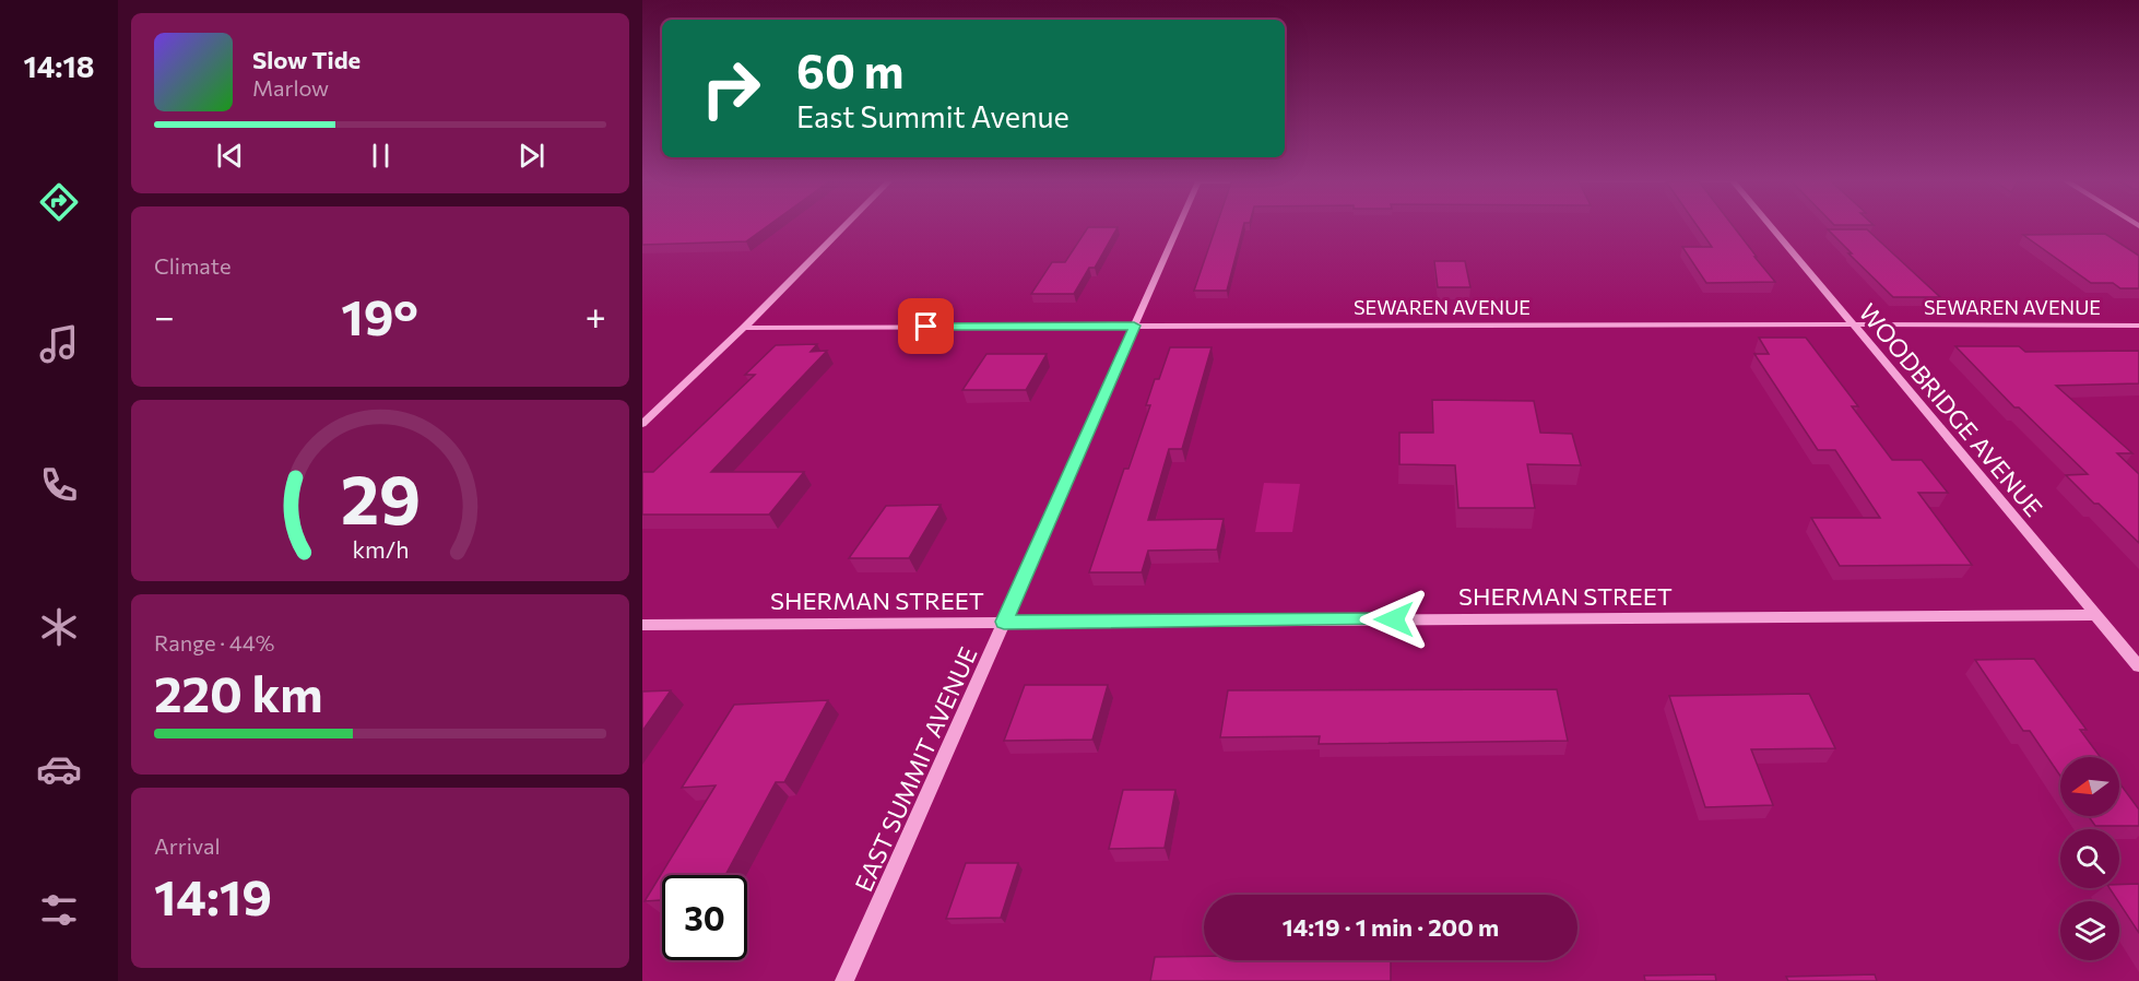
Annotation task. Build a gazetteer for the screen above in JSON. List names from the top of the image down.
{
  "streets": {
    "street": [
      "SEWAREN AVENUE",
      "WOODBRIDGE AVENUE",
      "SHERMAN STREET",
      "EAST SUMMIT AVENUE"
    ]
  },
  "crossings": [
    ["SEWAREN AVENUE", "WOODBRIDGE AVENUE"],
    ["SEWAREN AVENUE", "EAST SUMMIT AVENUE"],
    ["WOODBRIDGE AVENUE", "SHERMAN STREET"],
    ["SHERMAN STREET", "EAST SUMMIT AVENUE"]
  ],
  "north": "left",
  "page": {
    "tabs": "14:18",
    "turn": ["60 m", "East Summit Avenue"],
    "song": ["Slow Tide", "Marlow"],
    "tile": [
      "Climate",
      ["Range · 44%", "220 km"],
      ["Arrival", "14:19"]
    ],
    "heat": ["−", "19°", "+"],
    "limit": "30",
    "trip": "14:19 · 1 min · 200 m",
    "gauge": ["29", "km/h"]
  }
}
